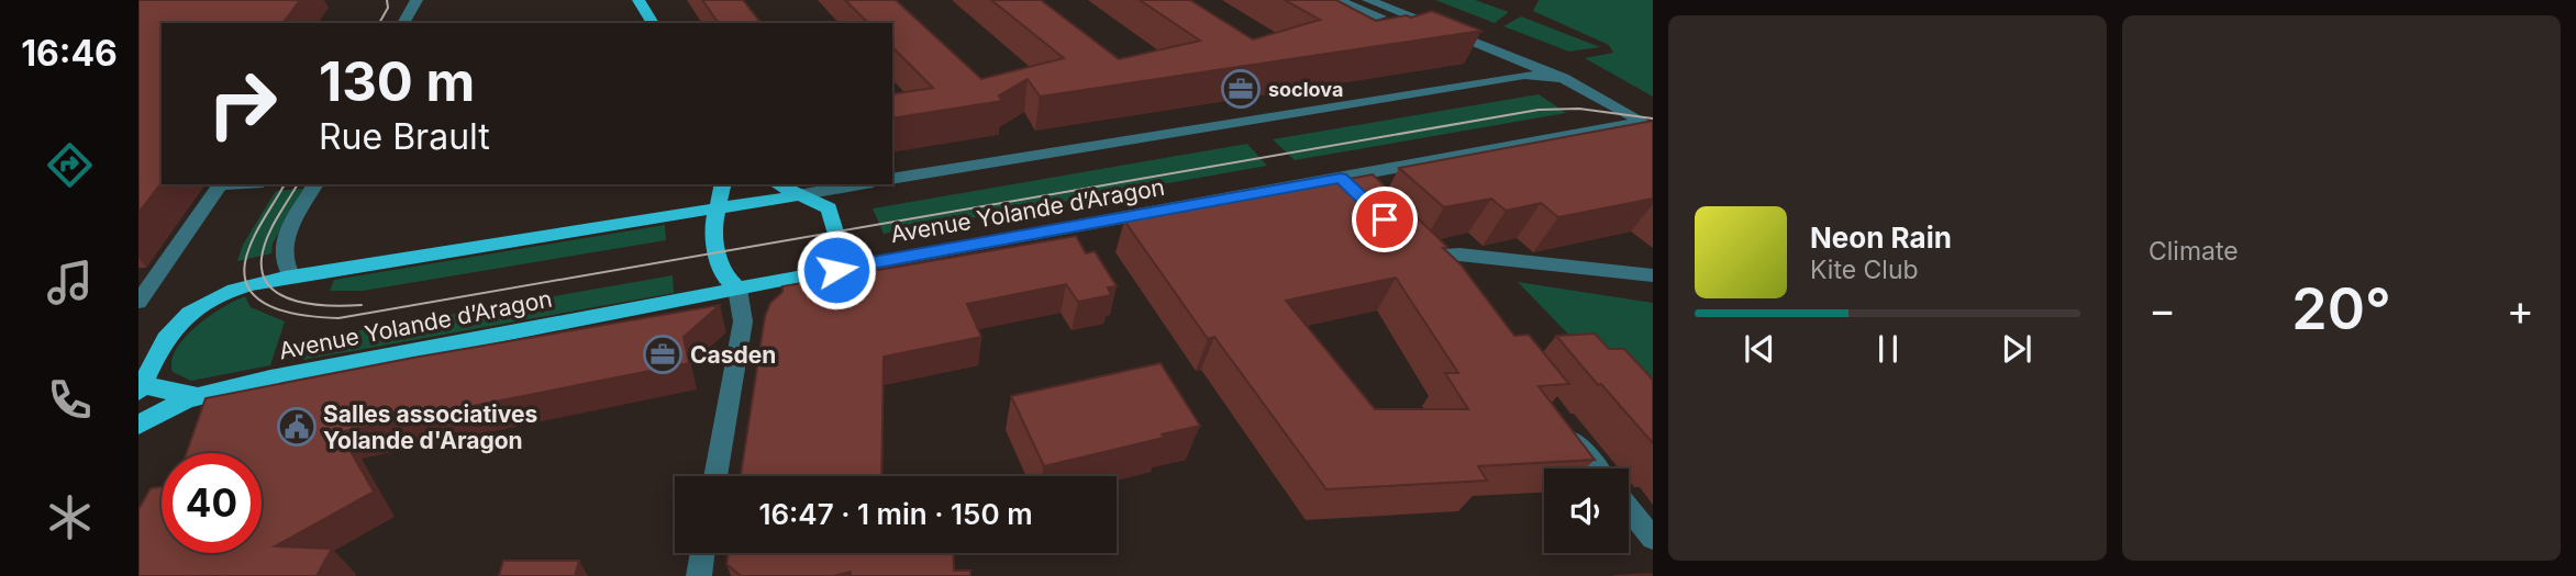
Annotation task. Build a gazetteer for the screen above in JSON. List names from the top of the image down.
{
  "streets": {
    "main road": ["Avenue Yolande d’Aragon"]
  },
  "places": {
    "office": ["soclova", "Casden"],
    "public building": ["Salles associatives Yolande d'Aragon"]
  },
  "page": {
    "tabs": "16:46",
    "tile": "Climate",
    "turn": ["130 m", "Rue Brault"],
    "song": ["Neon Rain", "Kite Club"],
    "heat": ["−", "20°", "+"],
    "limit": "40",
    "trip": "16:47 · 1 min · 150 m"
  }
}
